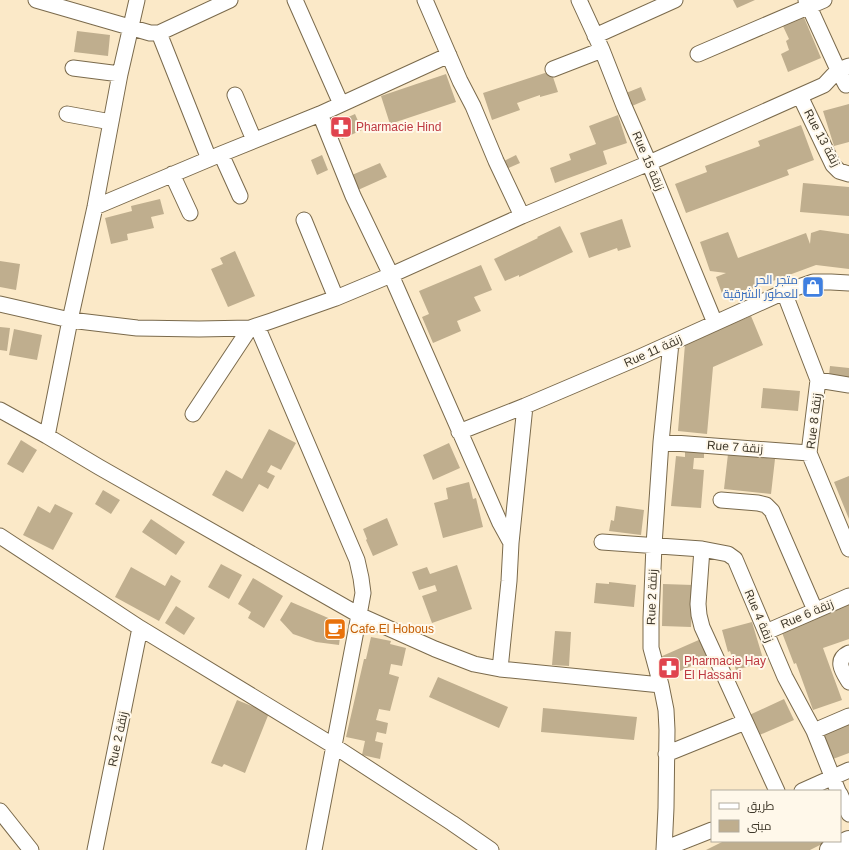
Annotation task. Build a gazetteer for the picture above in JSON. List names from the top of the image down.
{
  "streets": {
    "street": [
      "Rue 13 زنقة",
      "Rue 15 زنقة",
      "Rue 11 زنقة",
      "Rue 8 زنقة",
      "Rue 7 زنقة",
      "Rue 2 زنقة",
      "Rue 6 زنقة",
      "Rue 4 زنقة"
    ]
  },
  "crossings": [
    ["Rue 15 زنقة", "Rue 11 زنقة"],
    ["Rue 11 زنقة", "Rue 8 زنقة"],
    ["Rue 11 زنقة", "Rue 2 زنقة"],
    ["Rue 8 زنقة", "Rue 7 زنقة"],
    ["Rue 7 زنقة", "Rue 2 زنقة"],
    ["Rue 2 زنقة", "Rue 4 زنقة"],
    ["Rue 6 زنقة", "Rue 4 زنقة"]
  ],
  "places": {
    "pharmacy": ["Pharmacie Hind", "Pharmacie Hay El Hassani"],
    "shop": ["متجر الحر للعطور الشرقية"],
    "cafe": ["Cafe El Hobous"]
  },
  "legend": ["طريق", "مبنى"]
}
